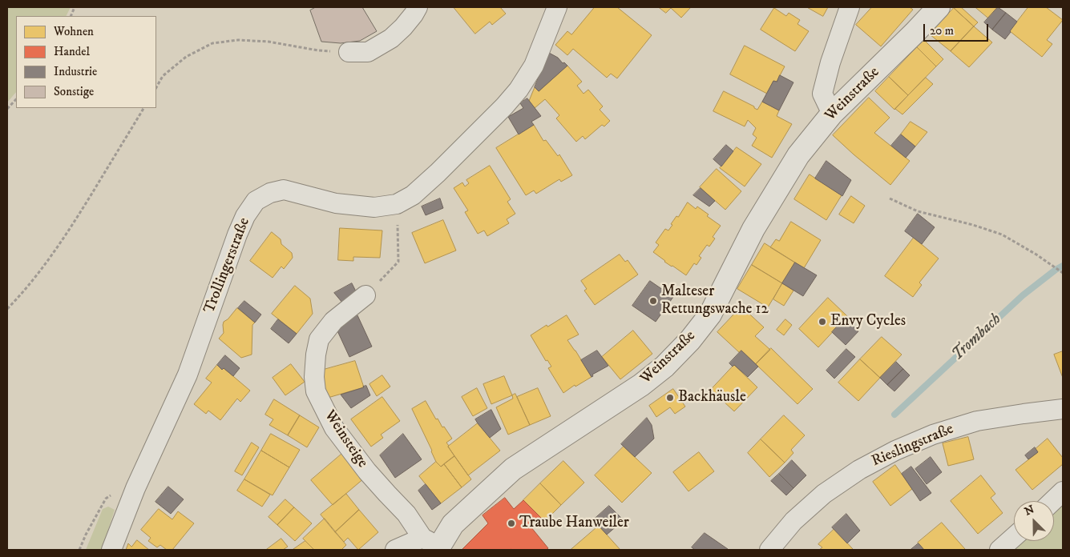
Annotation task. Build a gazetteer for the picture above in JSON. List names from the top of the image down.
{
  "streets": {
    "street": [
      "Weinstraße",
      "Trollingerstraße",
      "Weinsteige",
      "Rieslingstraße"
    ]
  },
  "crossings": [
    ["Weinstraße", "Weinsteige"]
  ],
  "water": ["Trombach"],
  "places": [
    "Malteser Rettungswache 12",
    "Envy Cycles",
    "Backhäusle",
    "Traube Hanweiler"
  ],
  "legend": [
    "Wohnen",
    "Handel",
    "Industrie",
    "Sonstige"
  ],
  "scale_bar": "20 m",
  "north": "top left"
}
